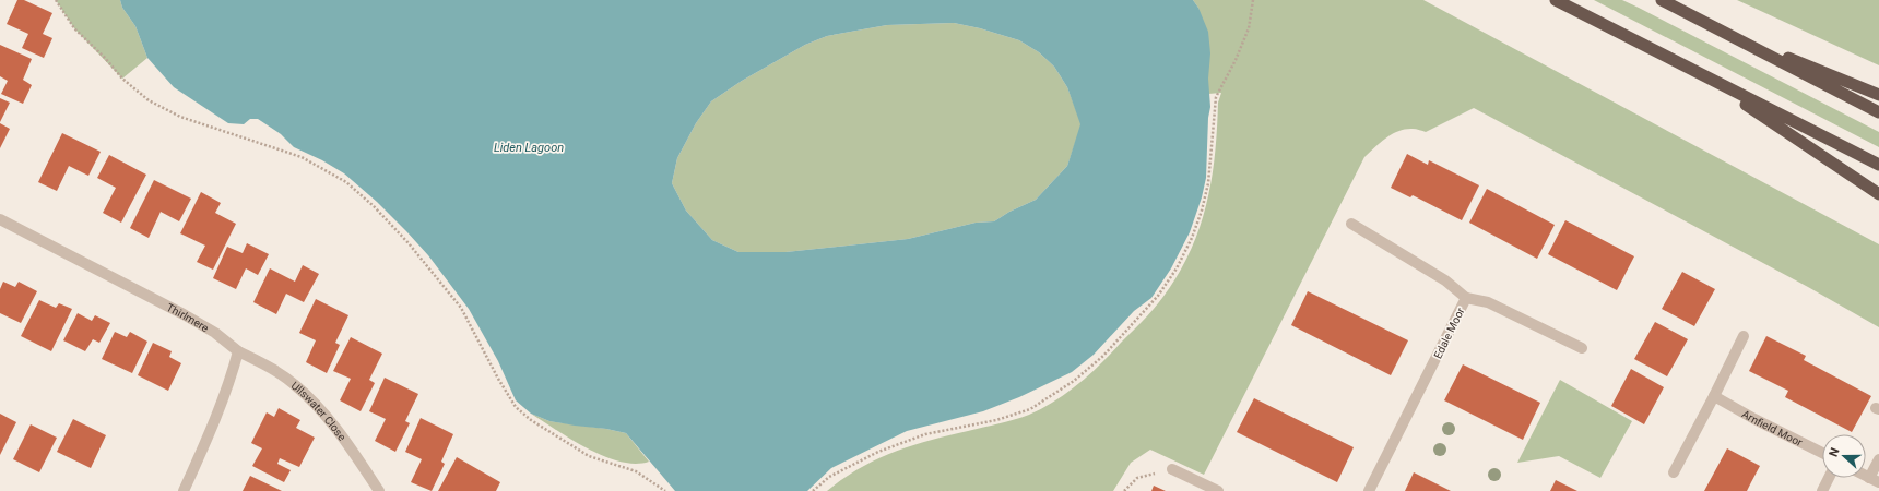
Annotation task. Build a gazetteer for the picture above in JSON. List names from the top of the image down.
{
  "streets": {
    "street": [
      "Thirlmere",
      "Edale Moor",
      "Ullswater Close",
      "Arnfield Moor"
    ]
  },
  "crossings": [
    ["Thirlmere", "Ullswater Close"]
  ],
  "water": ["Liden Lagoon"],
  "north": "left"
}
